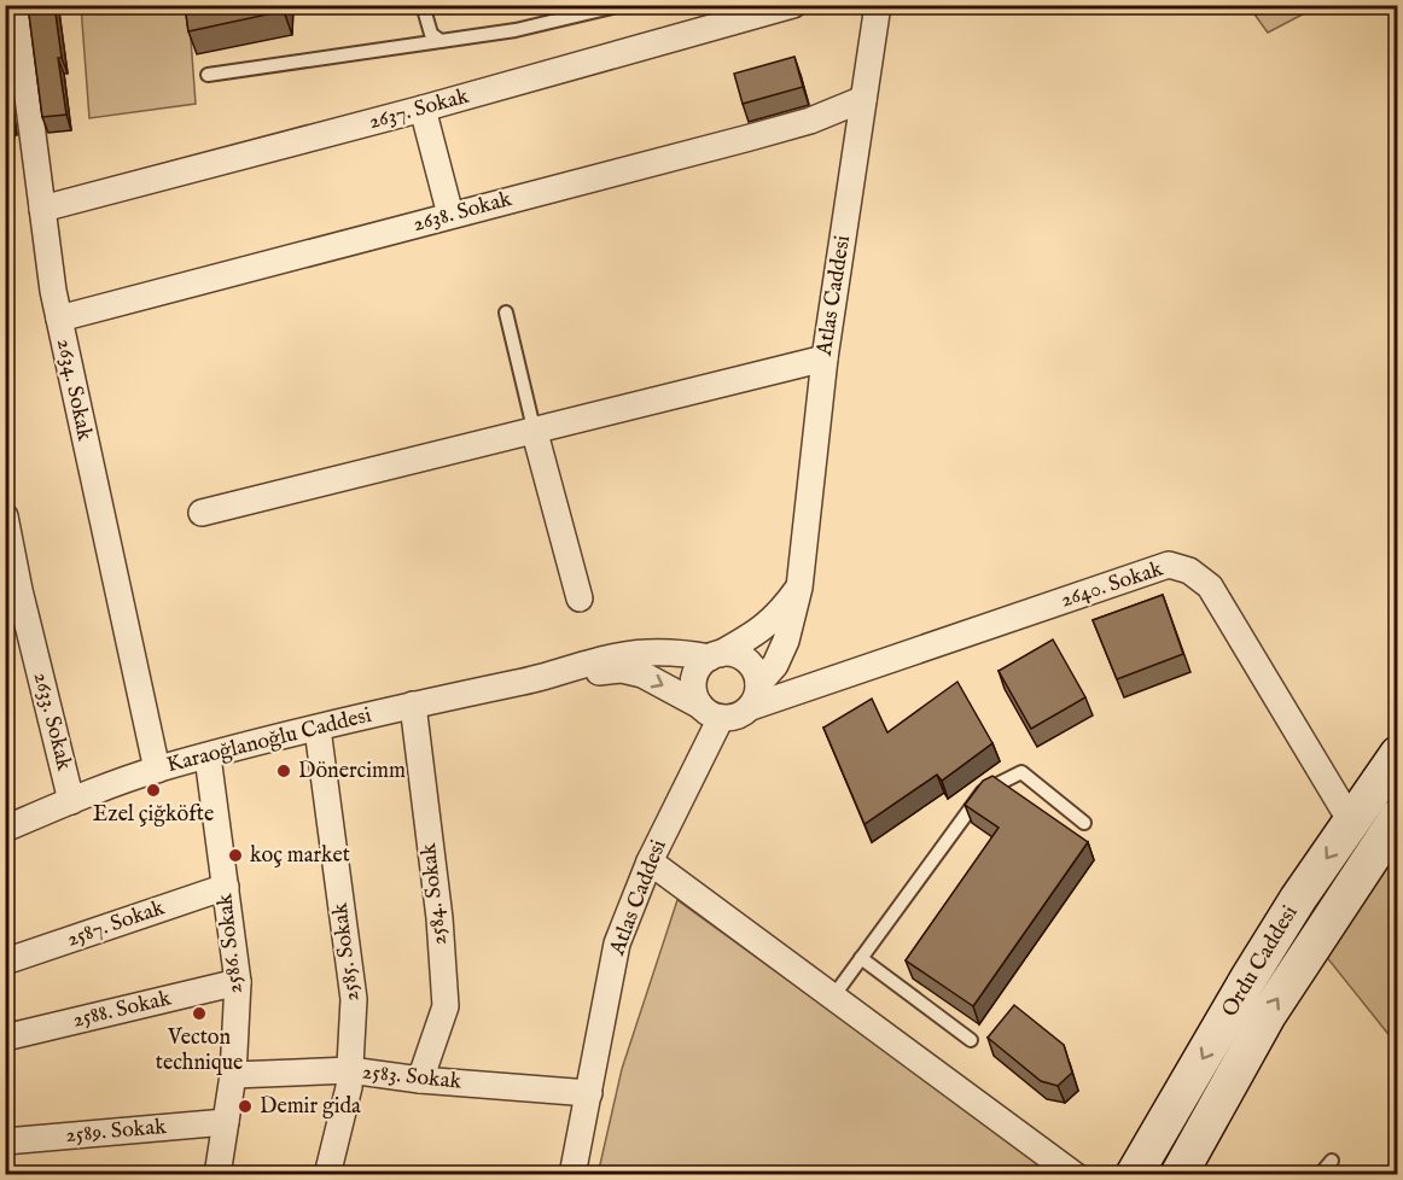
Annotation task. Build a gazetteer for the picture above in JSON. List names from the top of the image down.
{
  "streets": {
    "main road": ["Ordu Caddesi"],
    "street": [
      "2637. Sokak",
      "2638. Sokak",
      "Atlas Caddesi",
      "2634. Sokak",
      "2640. Sokak",
      "2633. Sokak",
      "Karaoğlanoğlu Caddesi",
      "2584. Sokak",
      "2587. Sokak",
      "2586. Sokak",
      "2585. Sokak",
      "2588. Sokak",
      "2583. Sokak",
      "2589. Sokak"
    ]
  },
  "crossings": [
    ["2637. Sokak", "2634. Sokak"],
    ["2638. Sokak", "Atlas Caddesi"],
    ["2638. Sokak", "2634. Sokak"],
    ["Atlas Caddesi", "2640. Sokak"],
    ["Atlas Caddesi", "2583. Sokak"],
    ["2634. Sokak", "Karaoğlanoğlu Caddesi"],
    ["2640. Sokak", "Ordu Caddesi"],
    ["2633. Sokak", "Karaoğlanoğlu Caddesi"],
    ["Karaoğlanoğlu Caddesi", "2584. Sokak"],
    ["Karaoğlanoğlu Caddesi", "2586. Sokak"],
    ["Karaoğlanoğlu Caddesi", "2585. Sokak"],
    ["2584. Sokak", "2583. Sokak"],
    ["2587. Sokak", "2586. Sokak"],
    ["2586. Sokak", "2588. Sokak"],
    ["2586. Sokak", "2583. Sokak"],
    ["2586. Sokak", "2589. Sokak"],
    ["2585. Sokak", "2583. Sokak"]
  ],
  "places": [
    "Dönercimm",
    "Ezel çiğköfte",
    "koç market",
    "Vecton technique",
    "Demir gida"
  ]
}
